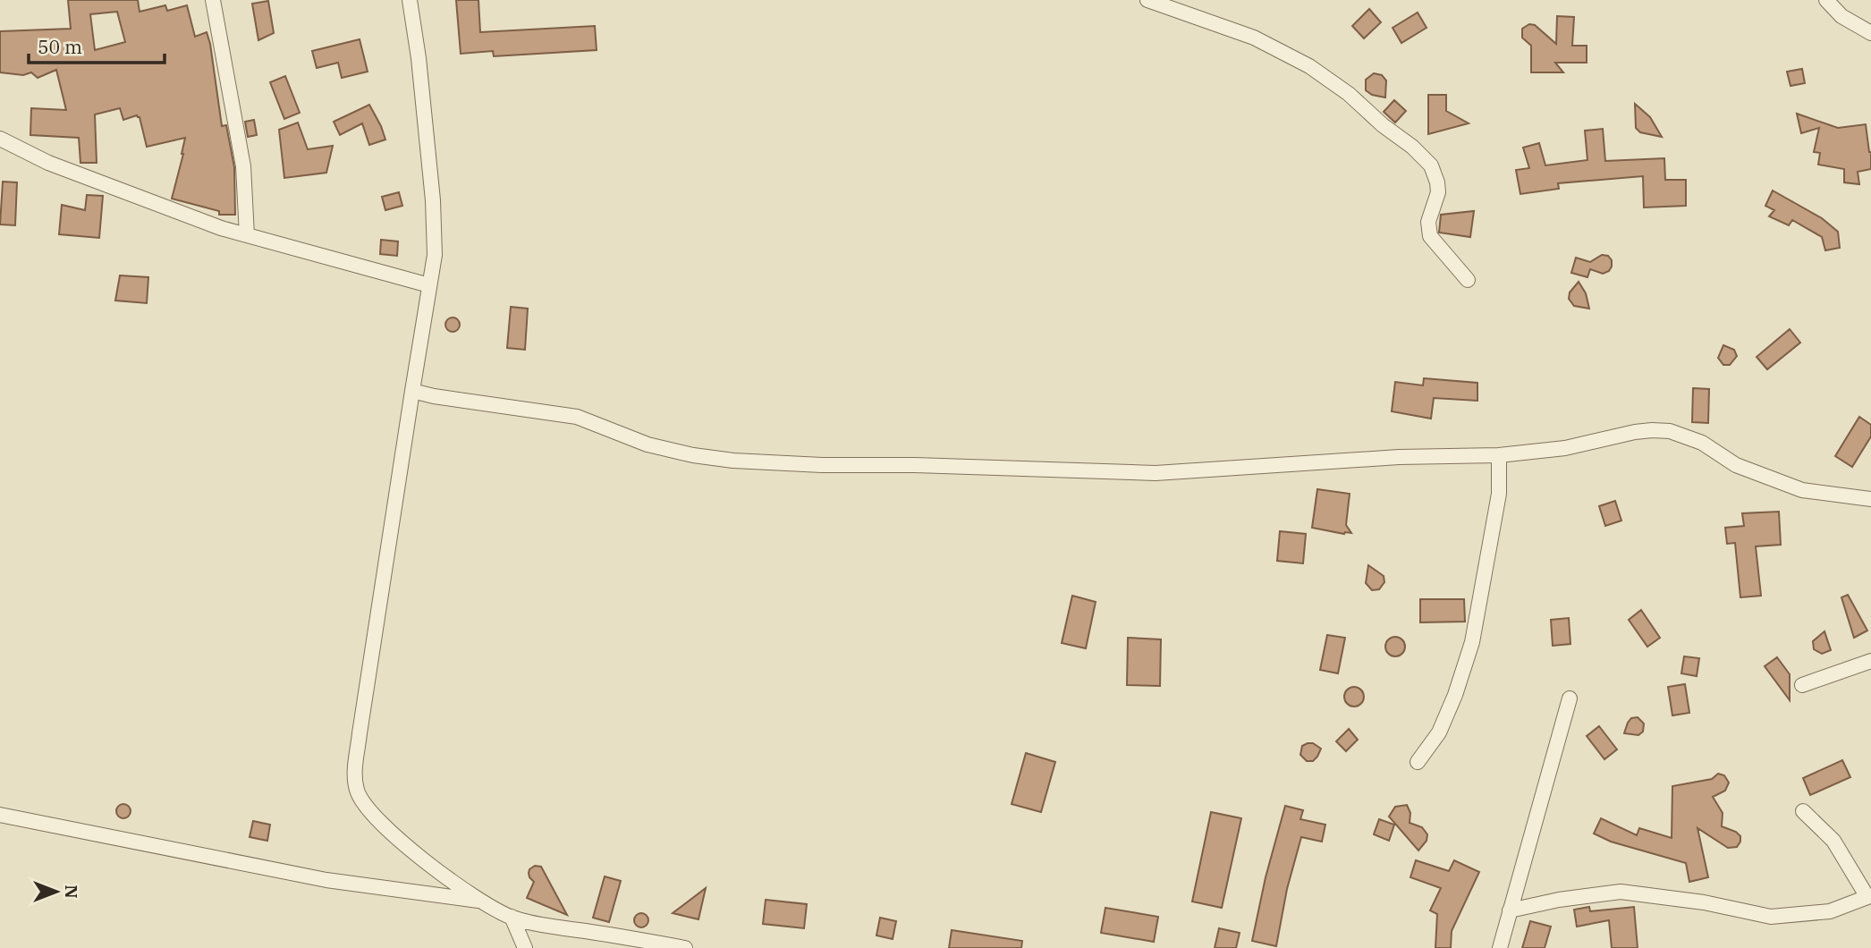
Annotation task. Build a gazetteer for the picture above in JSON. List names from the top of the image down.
{
  "scale_bar": "50 m",
  "north": "right"
}
